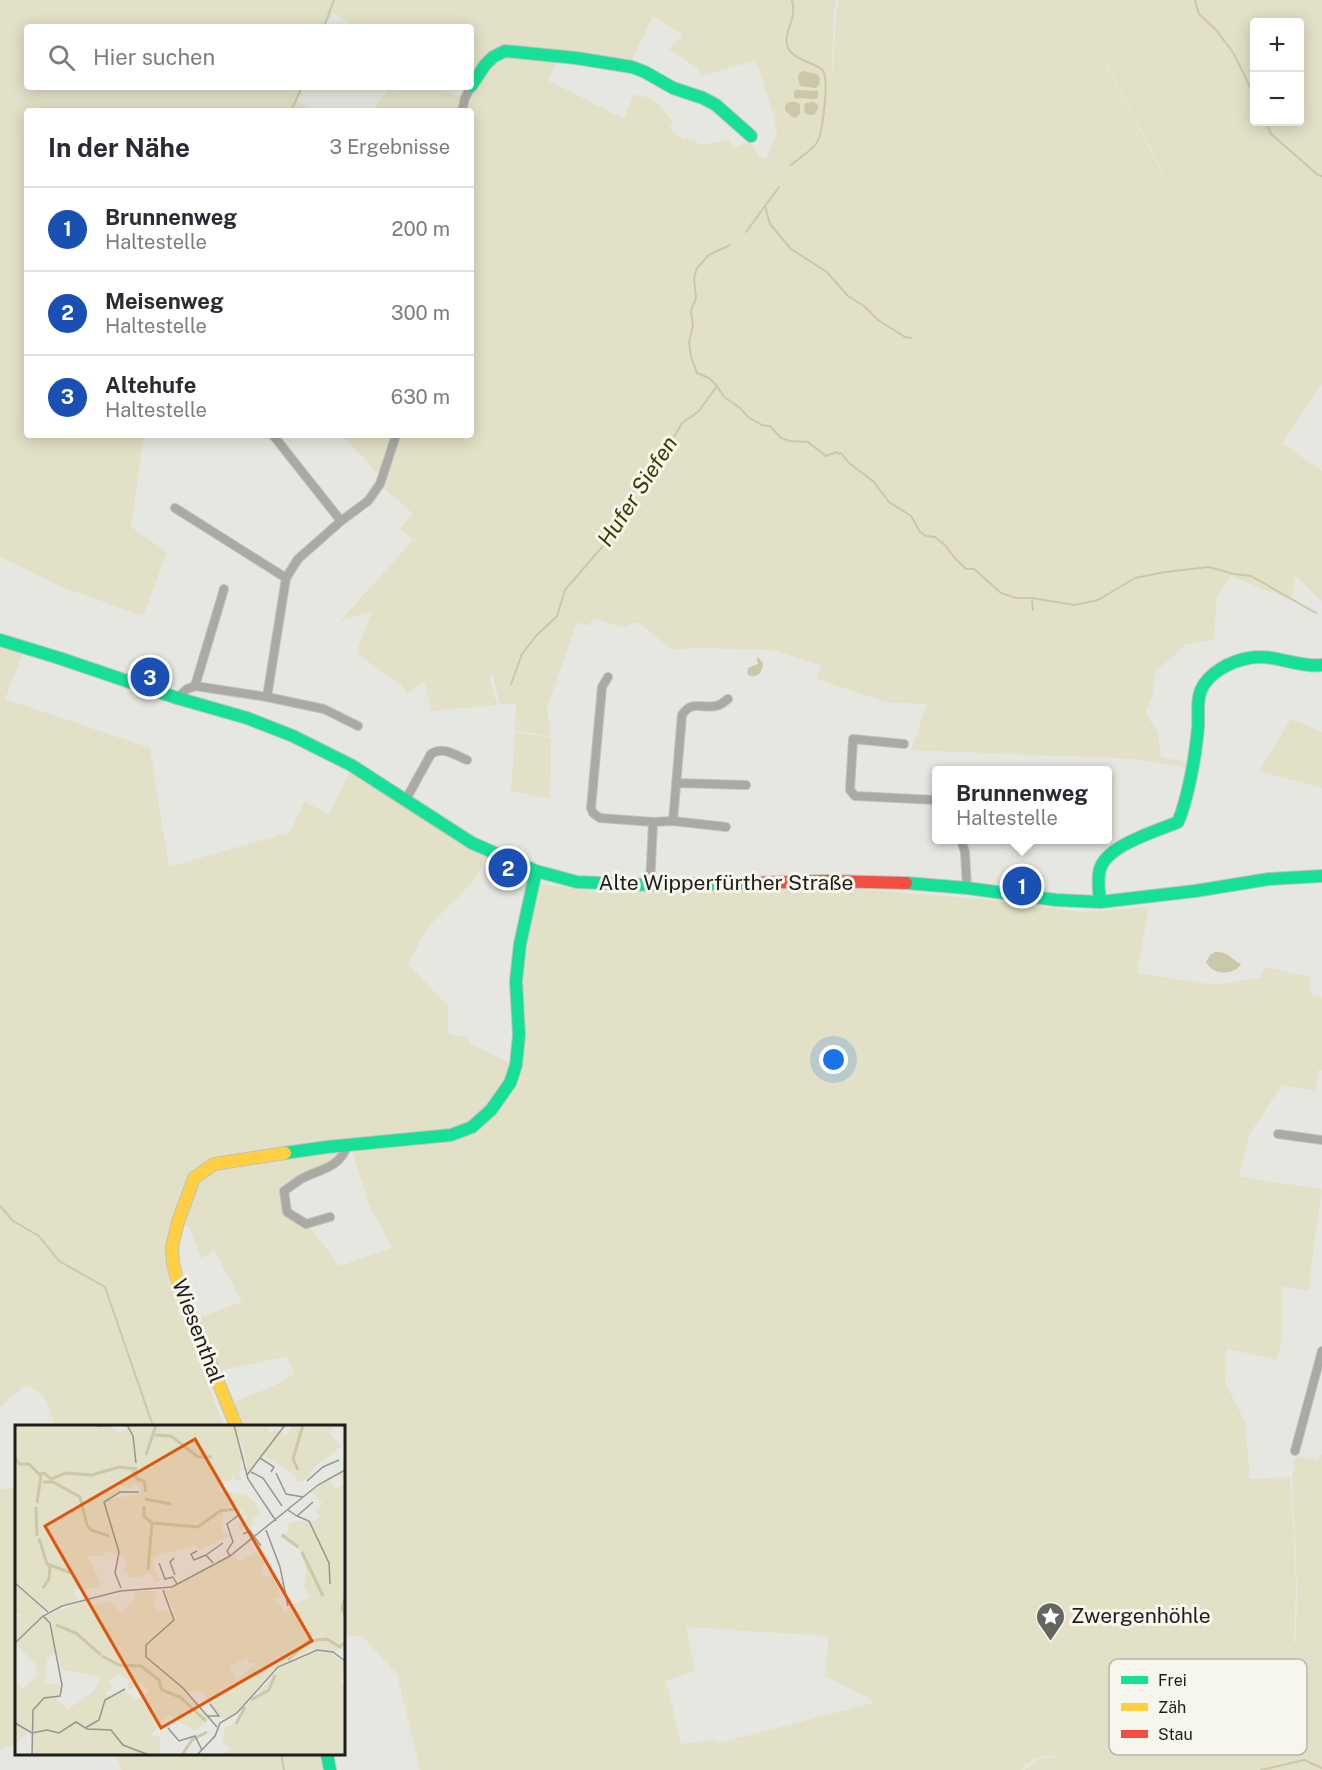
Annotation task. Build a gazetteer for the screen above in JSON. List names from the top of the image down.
{
  "streets": {
    "street": ["Alte Wipperfürther Straße", "Wiesenthal"]
  },
  "crossings": [
    ["Alte Wipperfürther Straße", "Wiesenthal"]
  ],
  "water": ["Hufer Siefen"],
  "places": {
    "place": ["Zwergenhöhle"]
  },
  "legend": ["Frei", "Zäh", "Stau"],
  "page": {
    "map_buttons": ["+", "−"],
    "search": "Hier suchen",
    "heading": ["In der Nähe", "3 Ergebnisse"],
    "list": [
      {
        "mark": "1",
        "name": "Brunnenweg",
        "note": "Haltestelle",
        "value": "200 m"
      },
      {
        "mark": "2",
        "name": "Meisenweg",
        "note": "Haltestelle",
        "value": "300 m"
      },
      {
        "mark": "3",
        "name": "Altehufe",
        "note": "Haltestelle",
        "value": "630 m"
      }
    ],
    "pins": ["3", "2", "1"],
    "popup": ["Brunnenweg", "Haltestelle"]
  }
}
